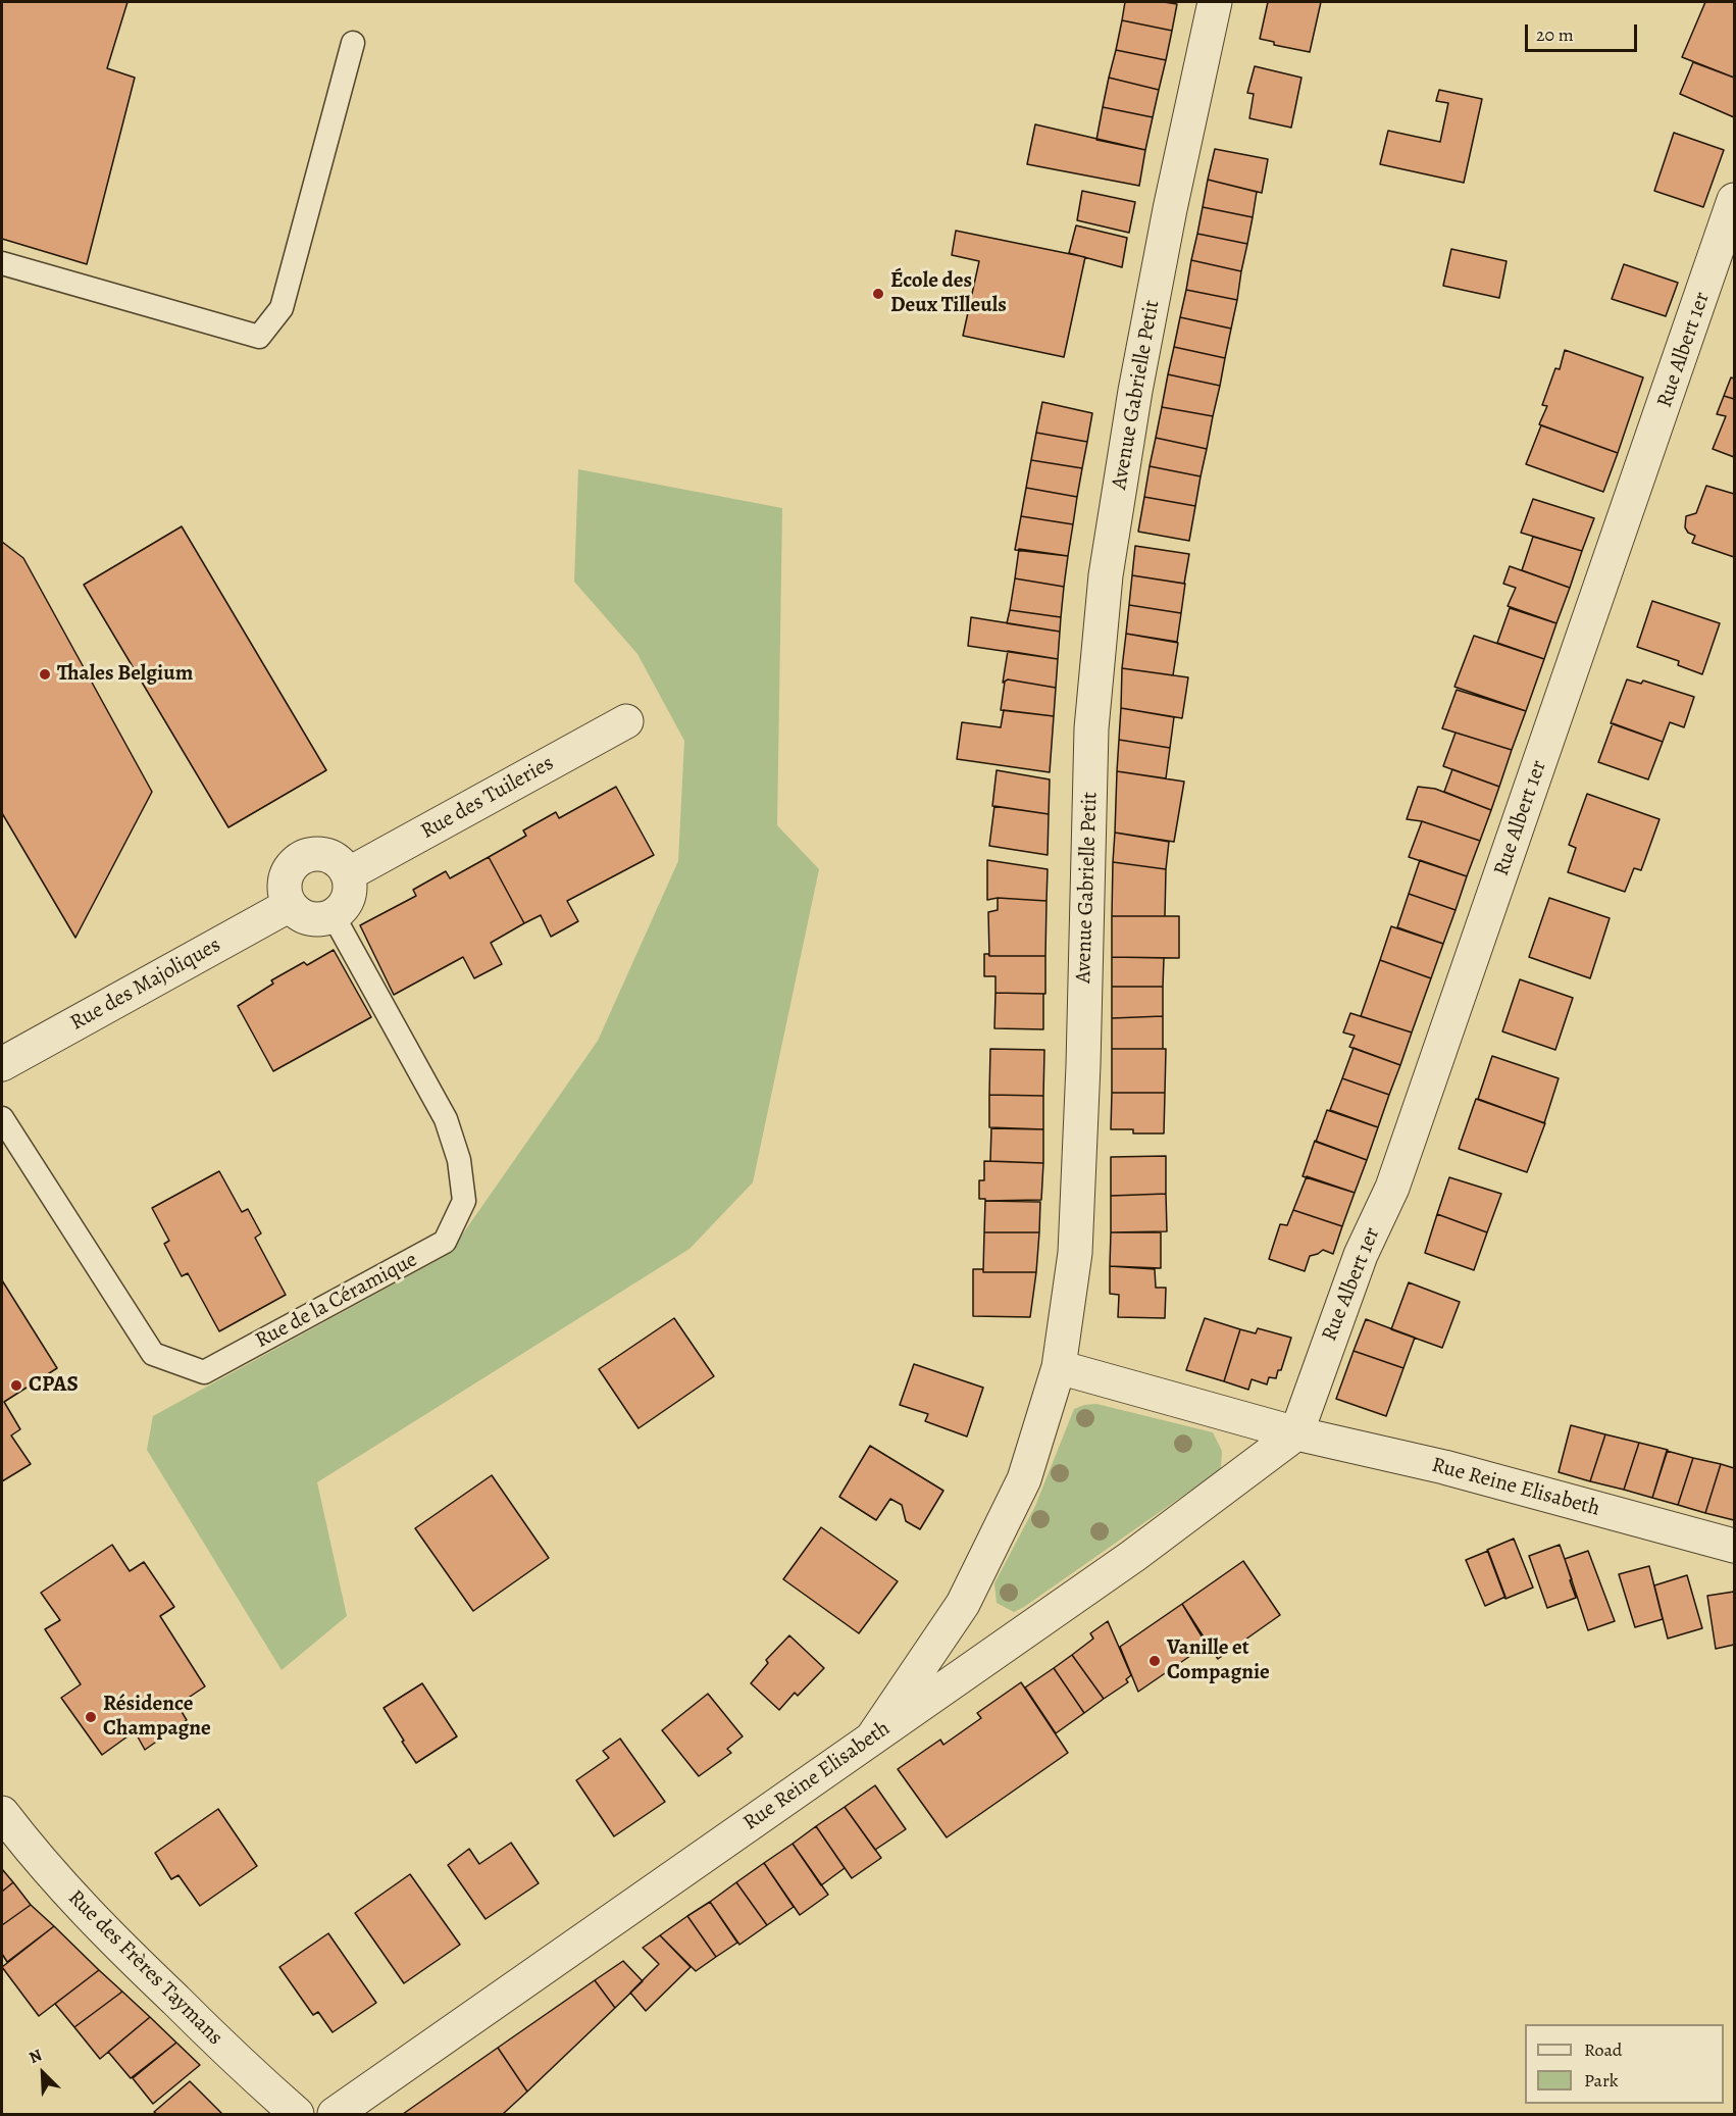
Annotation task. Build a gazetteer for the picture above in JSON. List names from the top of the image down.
{
  "streets": {
    "street": [
      "Rue Albert 1er",
      "Avenue Gabrielle Petit",
      "Rue des Tuileries",
      "Rue des Majoliques",
      "Rue Reine Elisabeth",
      "Rue des Frères Taymans"
    ],
    "lane": ["Rue de la Céramique"]
  },
  "crossings": [
    ["Rue Albert 1er", "Rue Reine Elisabeth"],
    ["Avenue Gabrielle Petit", "Rue Reine Elisabeth"],
    ["Rue des Tuileries", "Rue des Majoliques"],
    ["Rue des Tuileries", "Rue de la Céramique"],
    ["Rue des Majoliques", "Rue de la Céramique"]
  ],
  "places": [
    "École des Deux Tilleuls",
    "Thales Belgium",
    "CPAS",
    "Vanille et Compagnie",
    "Résidence Champagne"
  ],
  "legend": ["Road", "Park"],
  "scale_bar": "20 m",
  "north": "top left"
}
